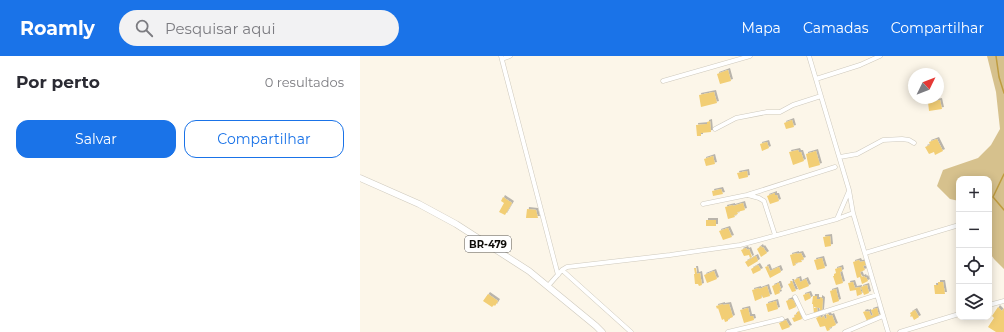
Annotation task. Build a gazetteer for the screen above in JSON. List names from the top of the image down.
{
  "streets": {
    "main road": ["BR-479"]
  },
  "north": "top right",
  "page": {
    "header": "Roamly",
    "search": "Pesquisar aqui",
    "nav": ["Mapa", "Camadas", "Compartilhar"],
    "heading": ["Por perto", "0 resultados"],
    "buttons": ["Salvar", "Compartilhar"],
    "map_buttons": ["+", "−"]
  }
}
